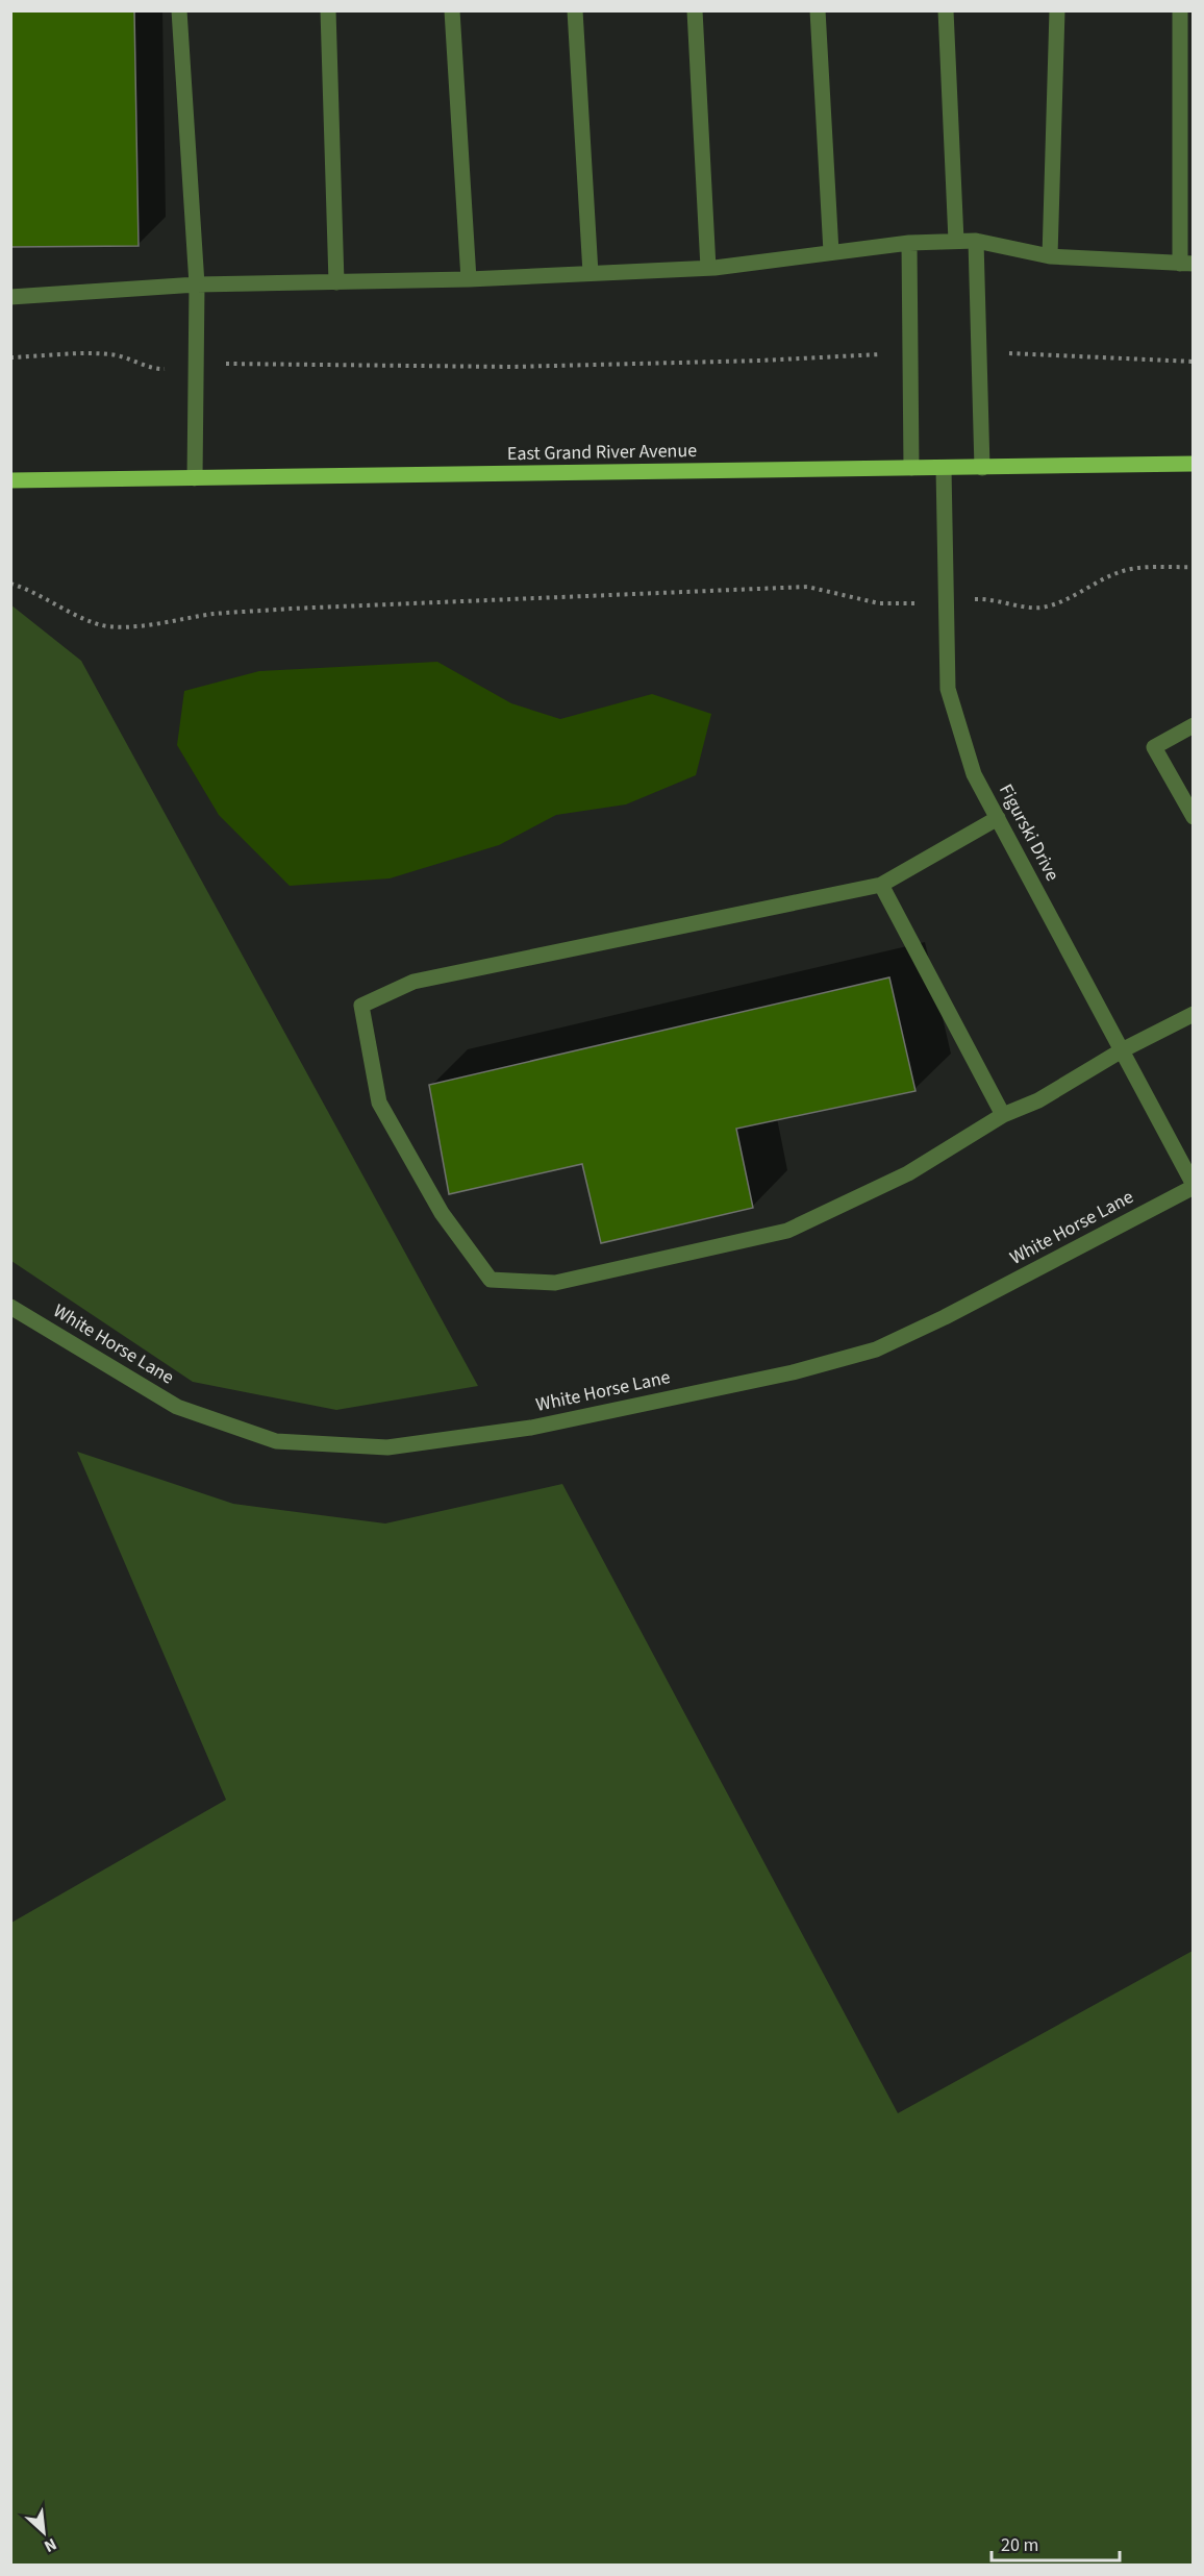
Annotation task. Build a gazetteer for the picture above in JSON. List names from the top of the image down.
{
  "streets": {
    "main road": ["East Grand River Avenue"],
    "street": ["Figurski Drive", "White Horse Lane"]
  },
  "crossings": [
    ["East Grand River Avenue", "Figurski Drive"],
    ["Figurski Drive", "White Horse Lane"]
  ],
  "scale_bar": "20 m",
  "north": "bottom right"
}
